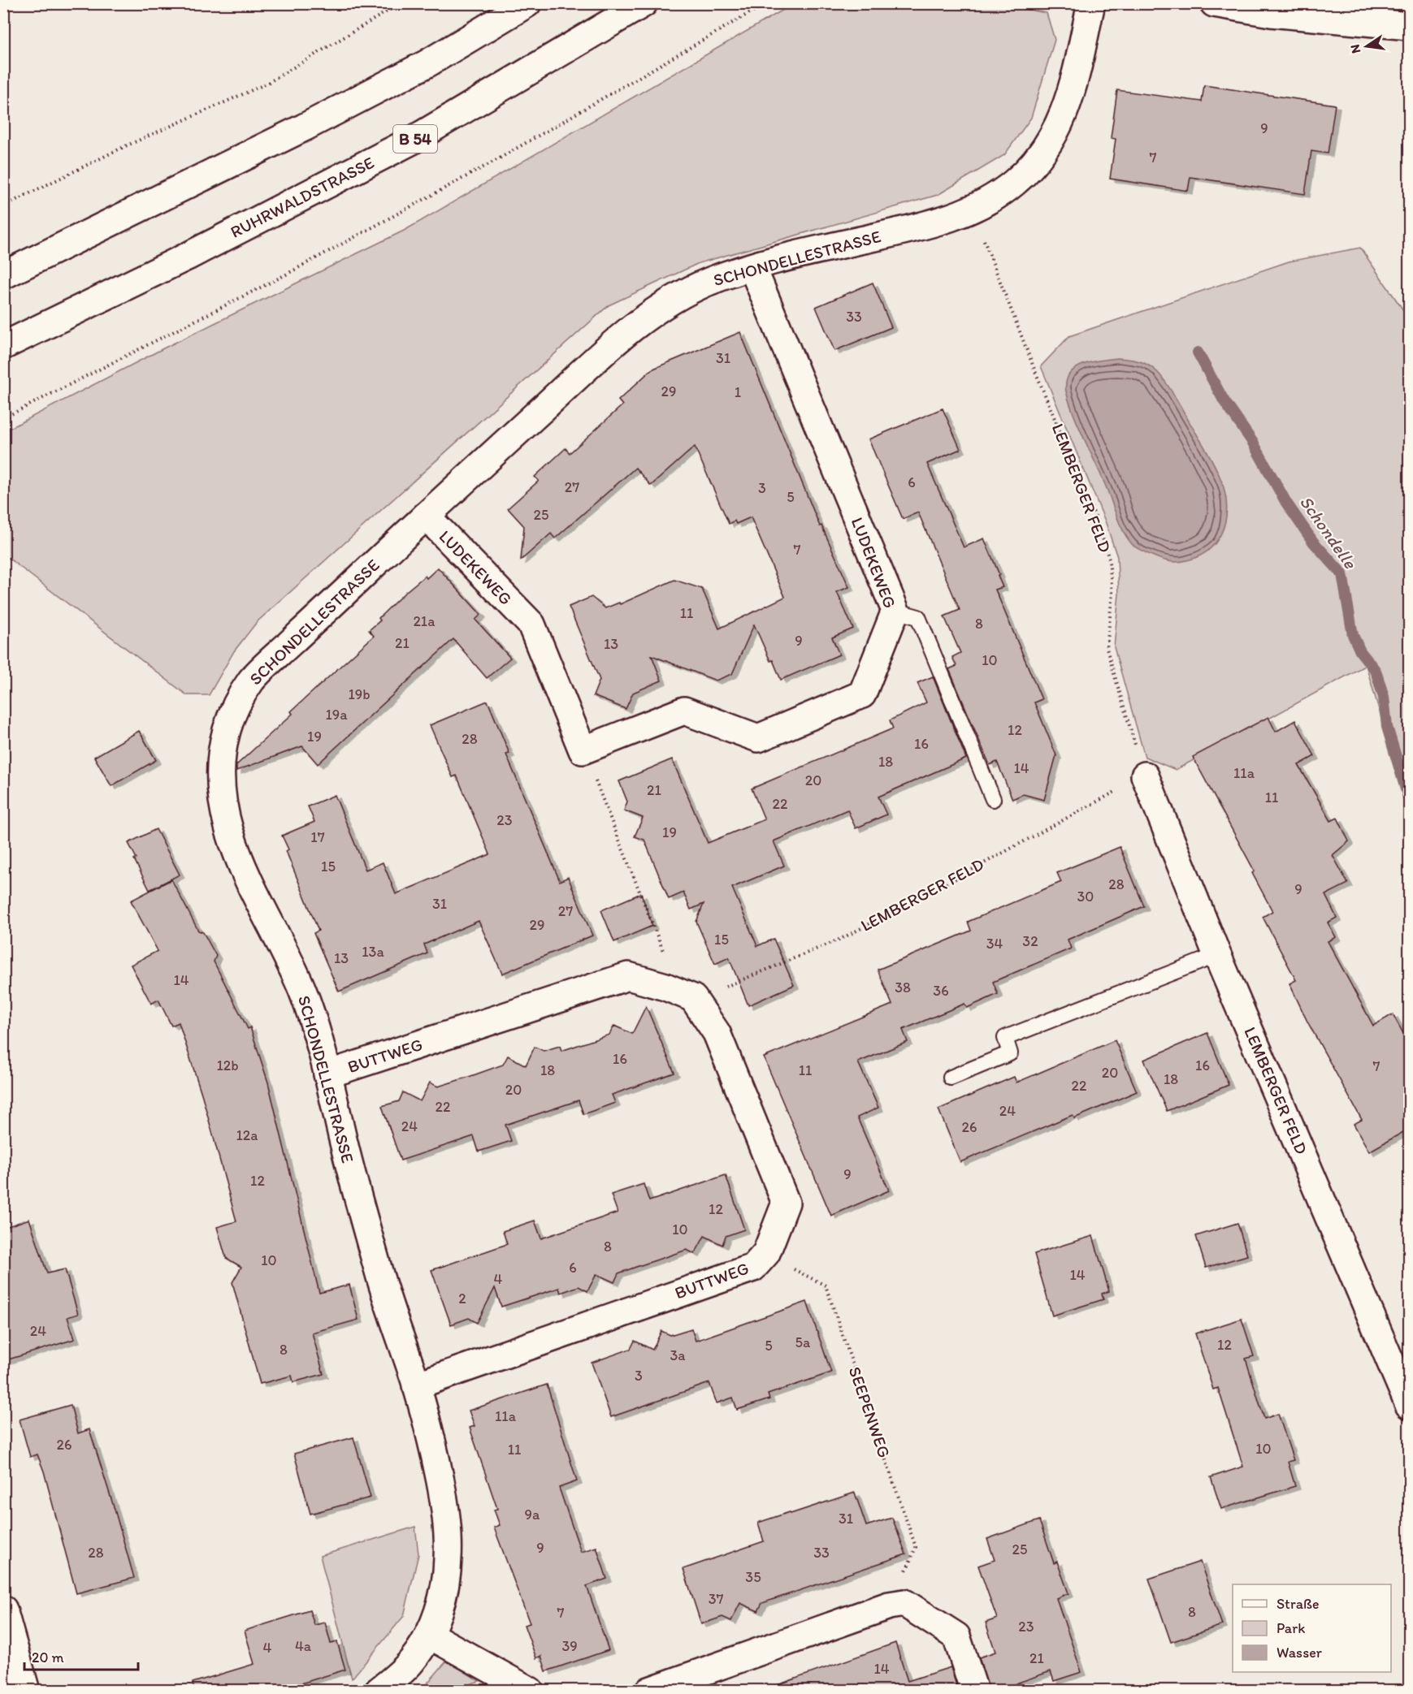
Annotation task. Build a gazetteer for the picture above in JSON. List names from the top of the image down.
{
  "streets": {
    "main road": [
      "B 54",
      "RUHRWALDSTRASSE",
      "SCHONDELLESTRASSE",
      "LEMBERGER FELD",
      "LUDEKEWEG",
      "BUTTWEG"
    ],
    "path": ["SEEPENWEG"]
  },
  "crossings": [
    ["SCHONDELLESTRASSE", "LEMBERGER FELD"],
    ["SCHONDELLESTRASSE", "LUDEKEWEG"],
    ["SCHONDELLESTRASSE", "BUTTWEG"],
    ["LEMBERGER FELD", "BUTTWEG"],
    ["BUTTWEG", "SEEPENWEG"]
  ],
  "water": ["Schondelle"],
  "house_numbers": [
    "9",
    "7",
    "33",
    "31",
    "29",
    "1",
    "6",
    "27",
    "3",
    "5",
    "25",
    "7",
    "11",
    "21a",
    "8",
    "9",
    "21",
    "13",
    "10",
    "19b",
    "19a",
    "12",
    "19",
    "28",
    "16",
    "18",
    "14",
    "11a",
    "20",
    "21",
    "11",
    "22",
    "23",
    "19",
    "17",
    "15",
    "28",
    "9",
    "30",
    "31",
    "27",
    "29",
    "15",
    "32",
    "34",
    "13a",
    "13",
    "14",
    "38",
    "36",
    "16",
    "12b",
    "16",
    "7",
    "18",
    "11",
    "20",
    "18",
    "22",
    "20",
    "22",
    "24",
    "24",
    "26",
    "12a",
    "9",
    "12",
    "12",
    "10",
    "8",
    "10",
    "6",
    "14",
    "4",
    "2",
    "24",
    "5a",
    "12",
    "5",
    "8",
    "3a",
    "3",
    "11a",
    "26",
    "10",
    "11",
    "9a",
    "31",
    "9",
    "25",
    "28",
    "33",
    "35",
    "37",
    "8",
    "7",
    "23",
    "4a",
    "39",
    "4",
    "21",
    "14"
  ],
  "legend": ["Straße", "Park", "Wasser"],
  "scale_bar": "20 m",
  "north": "left"
}
